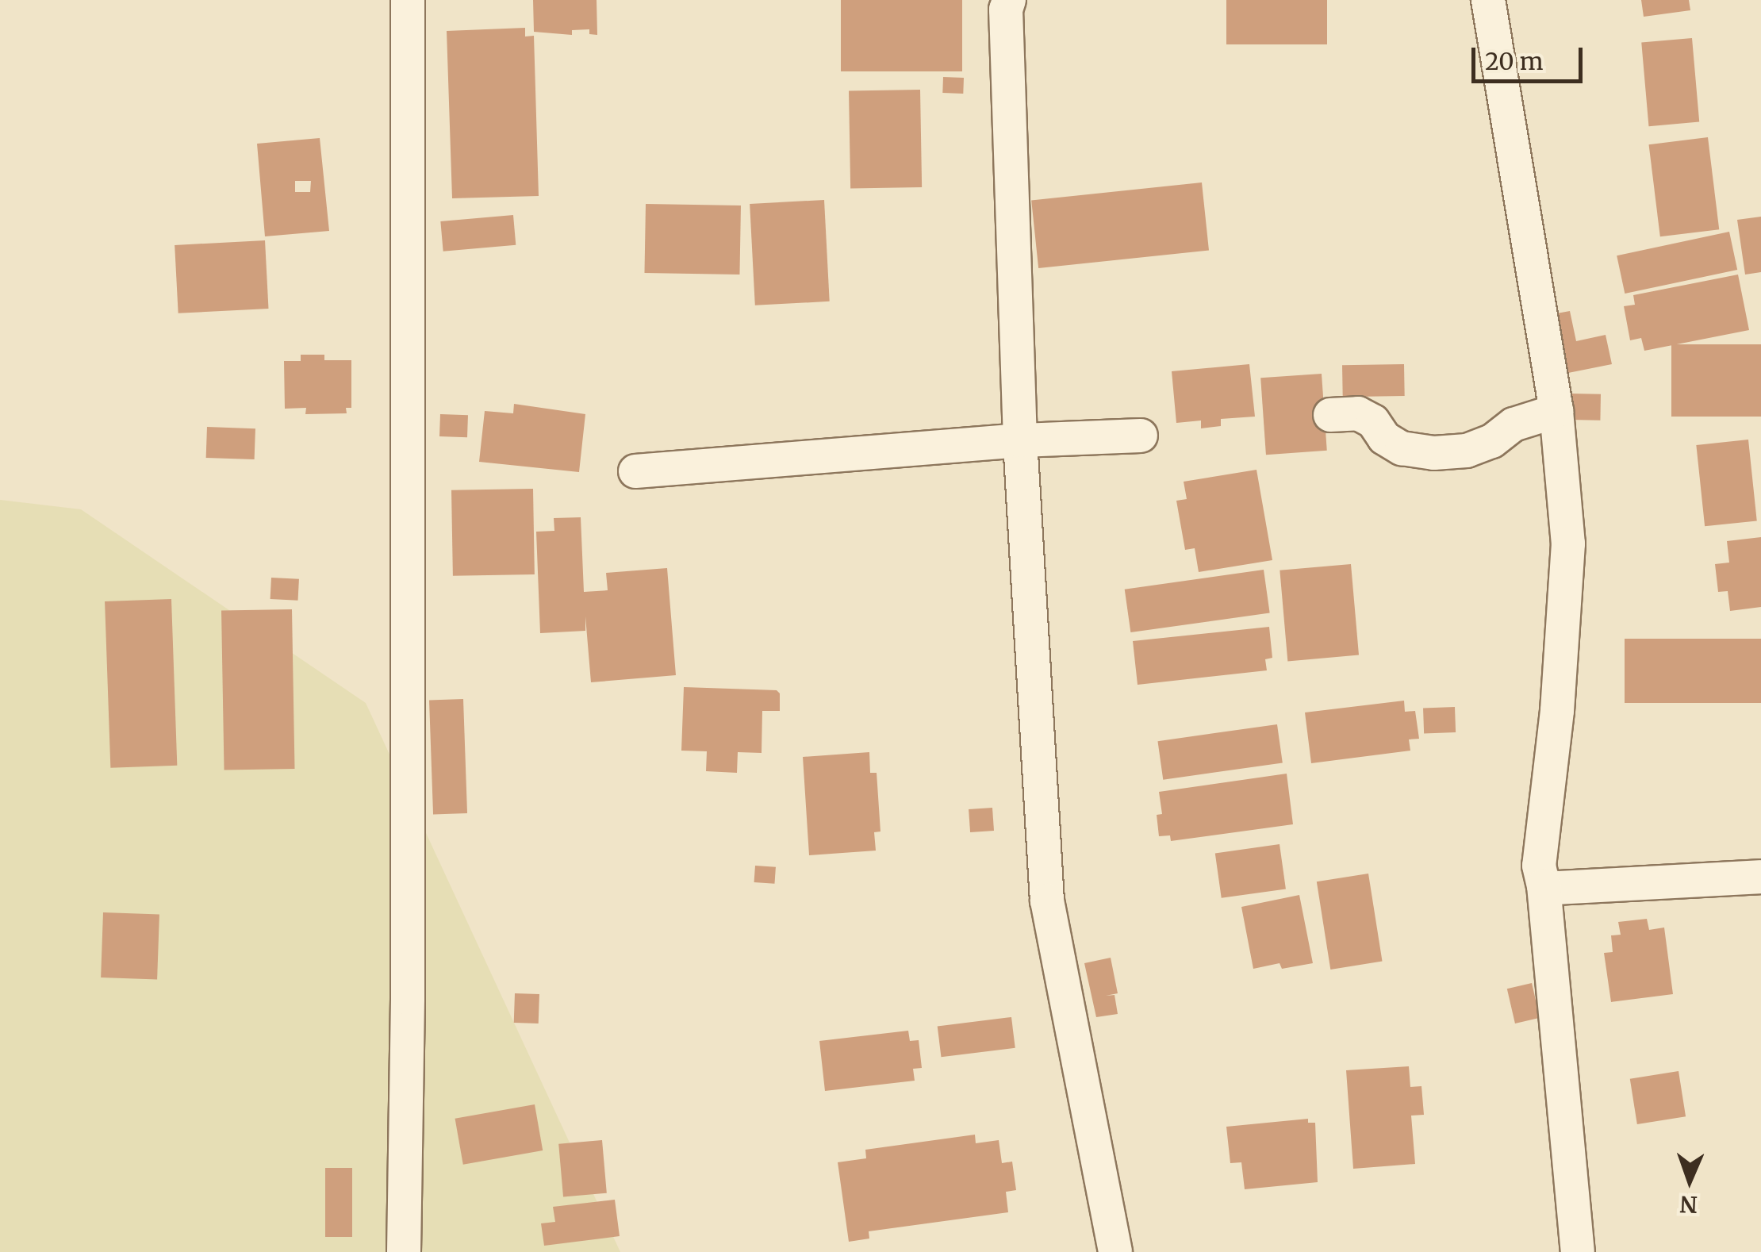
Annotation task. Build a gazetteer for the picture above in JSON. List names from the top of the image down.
{
  "scale_bar": "20 m",
  "north": "bottom"
}
